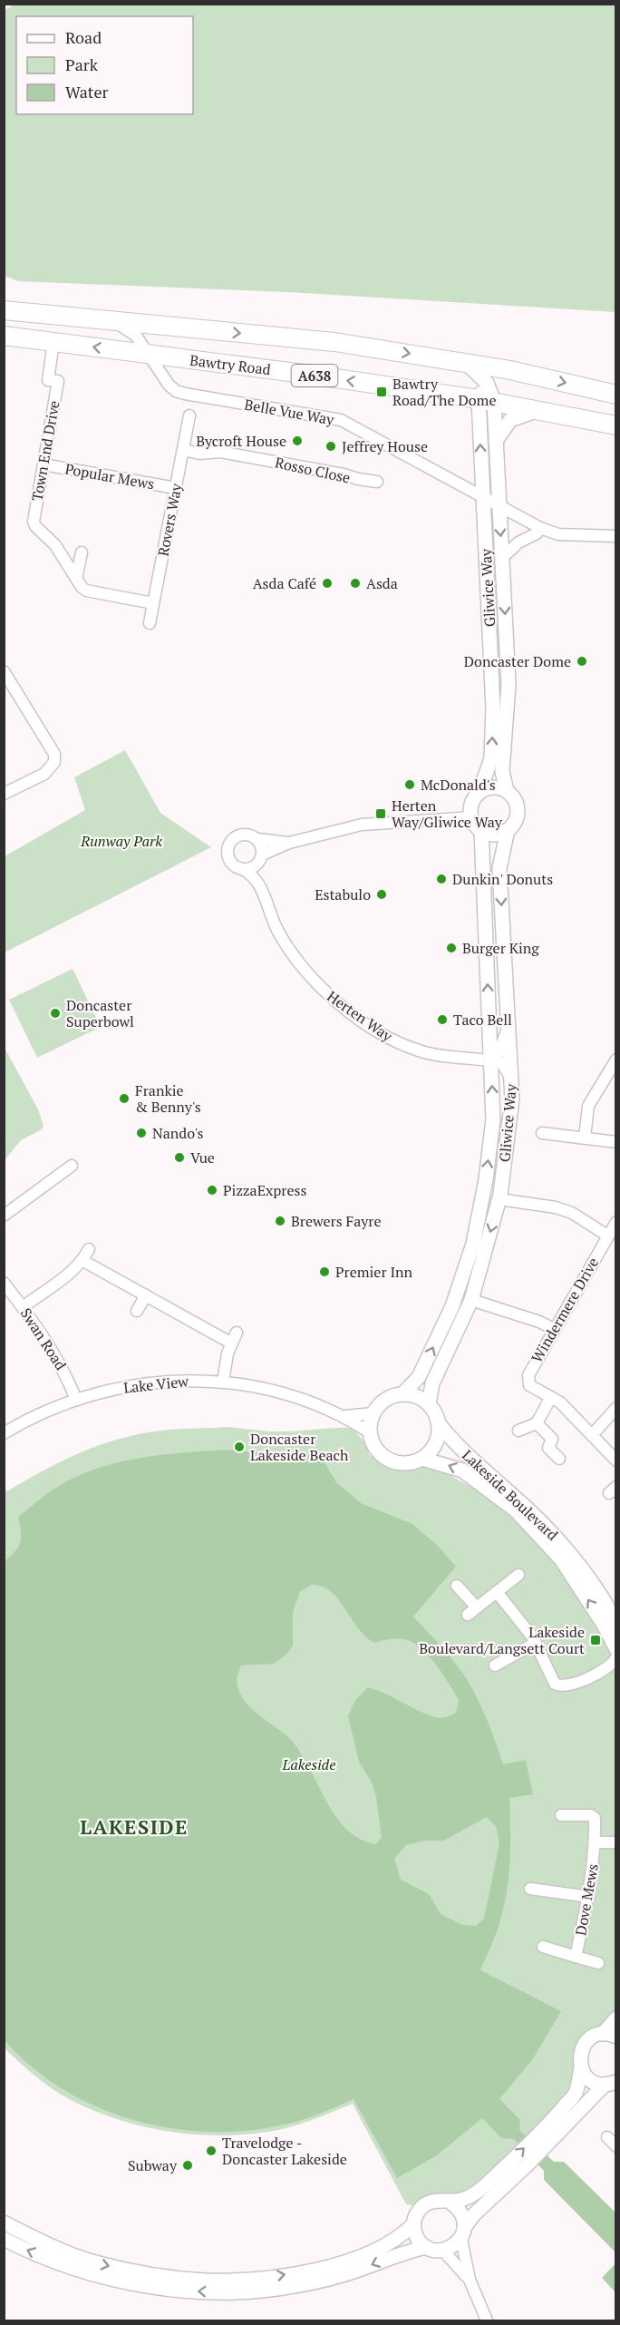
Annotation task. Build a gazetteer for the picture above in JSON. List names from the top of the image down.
{
  "streets": {
    "highway": ["Bawtry Road", "A638"],
    "street": [
      "Belle Vue Way",
      "Town End Drive",
      "Rosso Close",
      "Popular Mews",
      "Rovers Way",
      "Gliwice Way",
      "Herten Way",
      "Windermere Drive",
      "Swan Road",
      "Lake View",
      "Lakeside Boulevard",
      "Dove Mews"
    ]
  },
  "crossings": [
    ["Bawtry Road", "Belle Vue Way"],
    ["Bawtry Road", "Town End Drive"],
    ["Bawtry Road", "Gliwice Way"],
    ["Belle Vue Way", "Gliwice Way"],
    ["Town End Drive", "Popular Mews"],
    ["Town End Drive", "Rovers Way"],
    ["Rosso Close", "Rovers Way"],
    ["Popular Mews", "Rovers Way"],
    ["Gliwice Way", "Herten Way"],
    ["Gliwice Way", "Lake View"],
    ["Gliwice Way", "Lakeside Boulevard"],
    ["Swan Road", "Lake View"],
    ["Lake View", "Lakeside Boulevard"]
  ],
  "districts": ["LAKESIDE"],
  "parks": ["Runway Park", "Lakeside"],
  "places": {
    "transit": ["Bawtry Road/The Dome", "Herten Way/Gliwice Way", "Lakeside Boulevard/Langsett Court"],
    "other": [
      "Bycroft House",
      "Jeffrey House",
      "Asda Café",
      "Asda",
      "Doncaster Dome",
      "McDonald's",
      "Dunkin' Donuts",
      "Estabulo",
      "Burger King",
      "Doncaster Superbowl",
      "Taco Bell",
      "Frankie & Benny's",
      "Nando's",
      "Vue",
      "PizzaExpress",
      "Brewers Fayre",
      "Premier Inn",
      "Doncaster Lakeside Beach",
      "Travelodge - Doncaster Lakeside",
      "Subway"
    ]
  },
  "legend": ["Road", "Park", "Water"]
}
